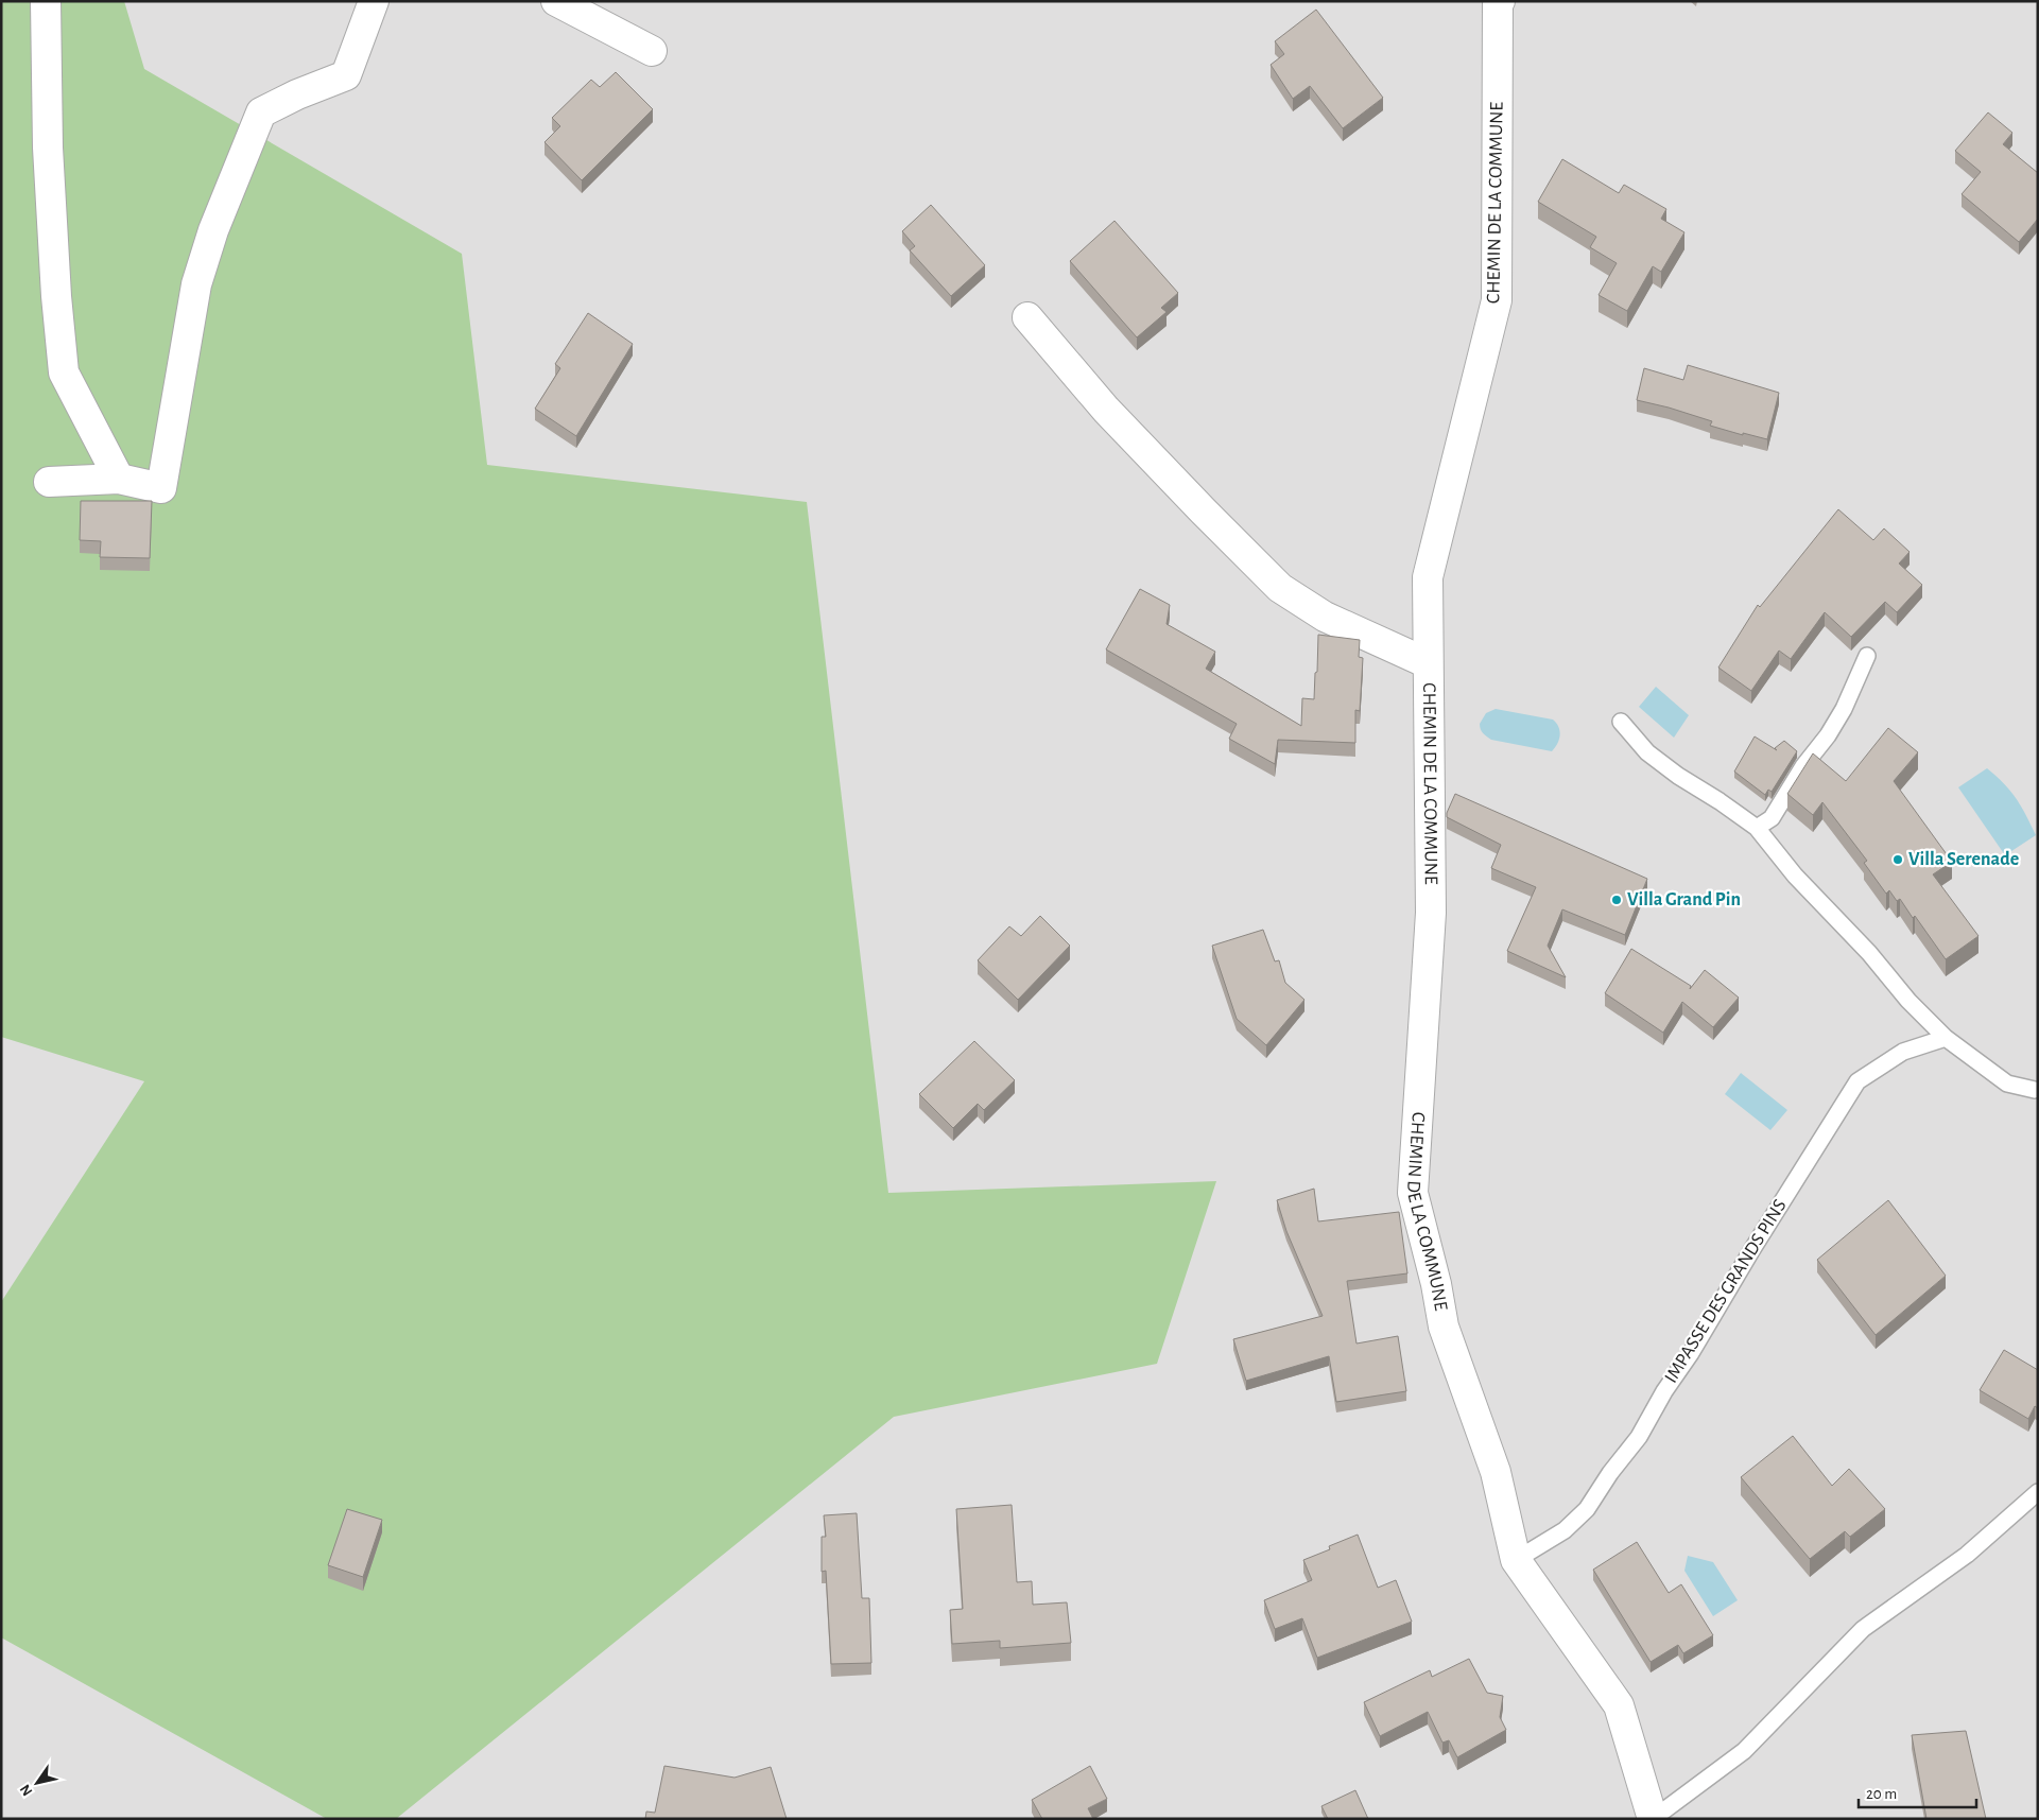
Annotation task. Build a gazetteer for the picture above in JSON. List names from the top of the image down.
{
  "streets": {
    "street": ["CHEMIN DE LA COMMUNE"],
    "lane": ["IMPASSE DES GRANDS PINS"]
  },
  "crossings": [
    ["CHEMIN DE LA COMMUNE", "IMPASSE DES GRANDS PINS"]
  ],
  "places": ["Villa Serenade", "Villa Grand Pin"],
  "scale_bar": "20 m",
  "north": "bottom left"
}
